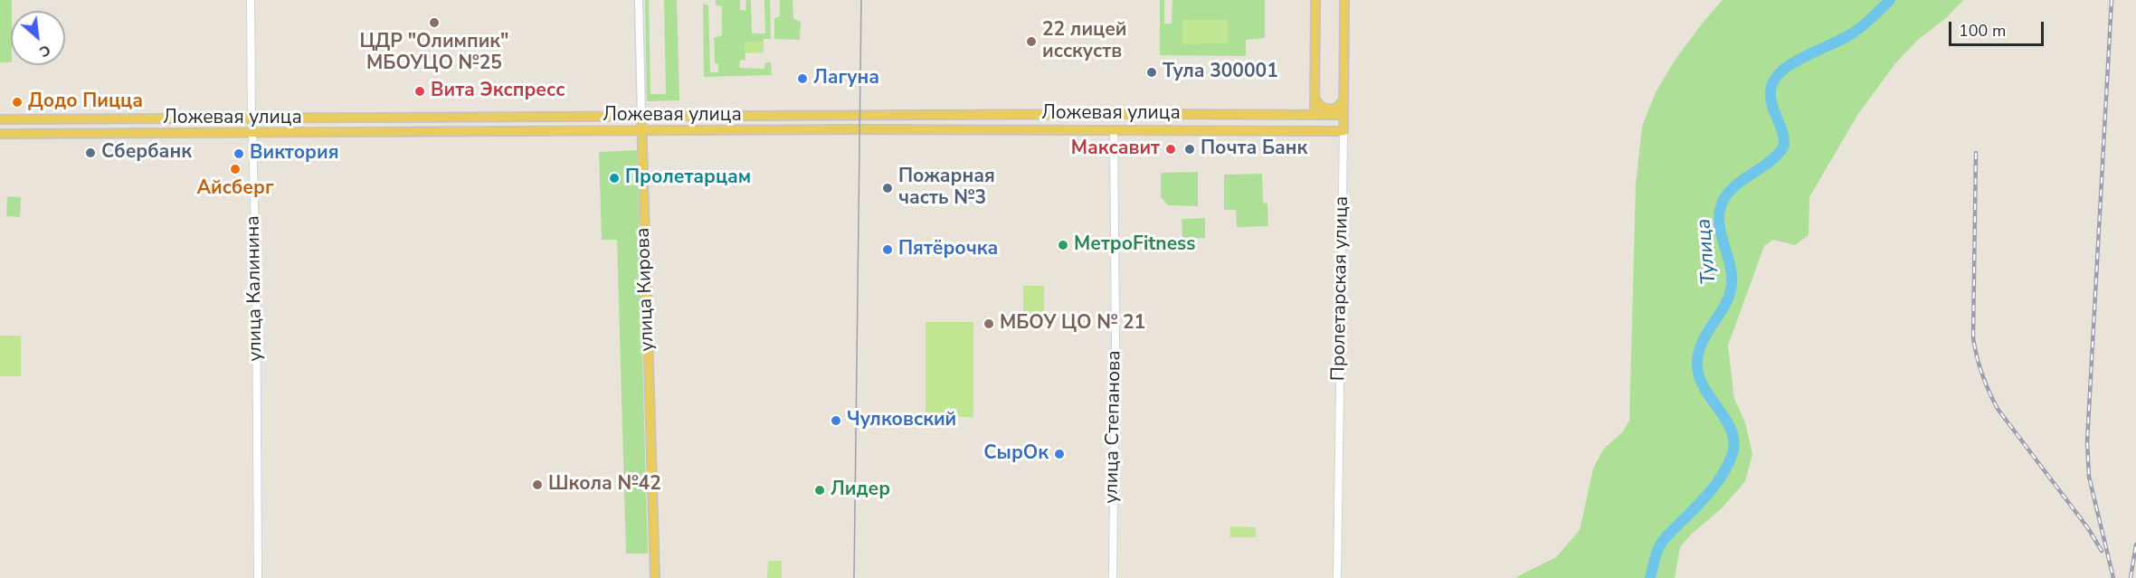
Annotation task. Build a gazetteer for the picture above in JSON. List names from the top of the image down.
{
  "streets": {
    "main road": [
      "Ложевая улица",
      "улица Калинина",
      "Пролетарская улица",
      "улица Кирова",
      "улица Степанова"
    ]
  },
  "crossings": [
    ["Ложевая улица", "улица Калинина"],
    ["Ложевая улица", "Пролетарская улица"],
    ["Ложевая улица", "улица Кирова"],
    ["Ложевая улица", "улица Степанова"]
  ],
  "water": ["Тулица"],
  "places": [
    "ЦДР \"Олимпик\" МБОУЦО №25",
    "22 лицей исскуств",
    "Тула 300001",
    "Лагуна",
    "Вита Экспресс",
    "Додо Пицца",
    "Максавит",
    "Почта Банк",
    "Сбербанк",
    "Виктория",
    "Айсберг",
    "Пролетарцам",
    "Пожарная часть №3",
    "МетроFitness",
    "Пятёрочка",
    "МБОУ ЦО № 21",
    "Чулковский",
    "СырОк",
    "Школа №42",
    "Лидер"
  ],
  "scale_bar": "100 m",
  "north": "bottom right"
}
